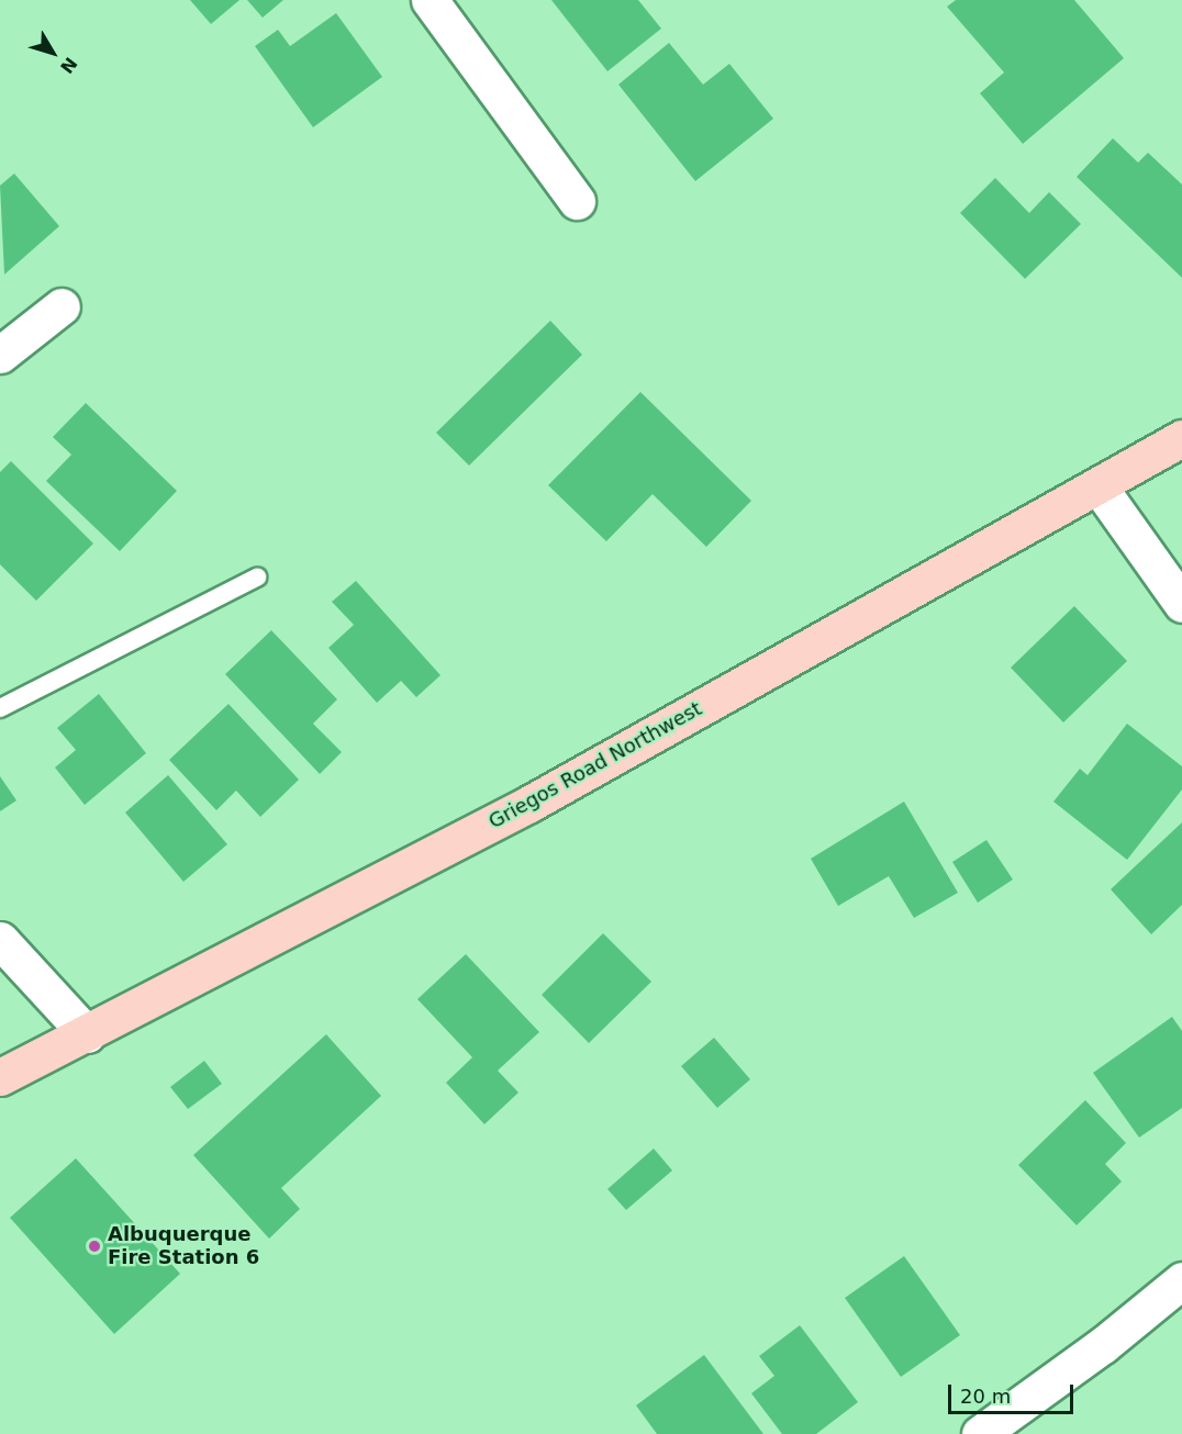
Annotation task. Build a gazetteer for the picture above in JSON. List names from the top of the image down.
{
  "streets": {
    "main road": ["Griegos Road Northwest"]
  },
  "places": ["Albuquerque Fire Station 6"],
  "scale_bar": "20 m",
  "north": "bottom right"
}
